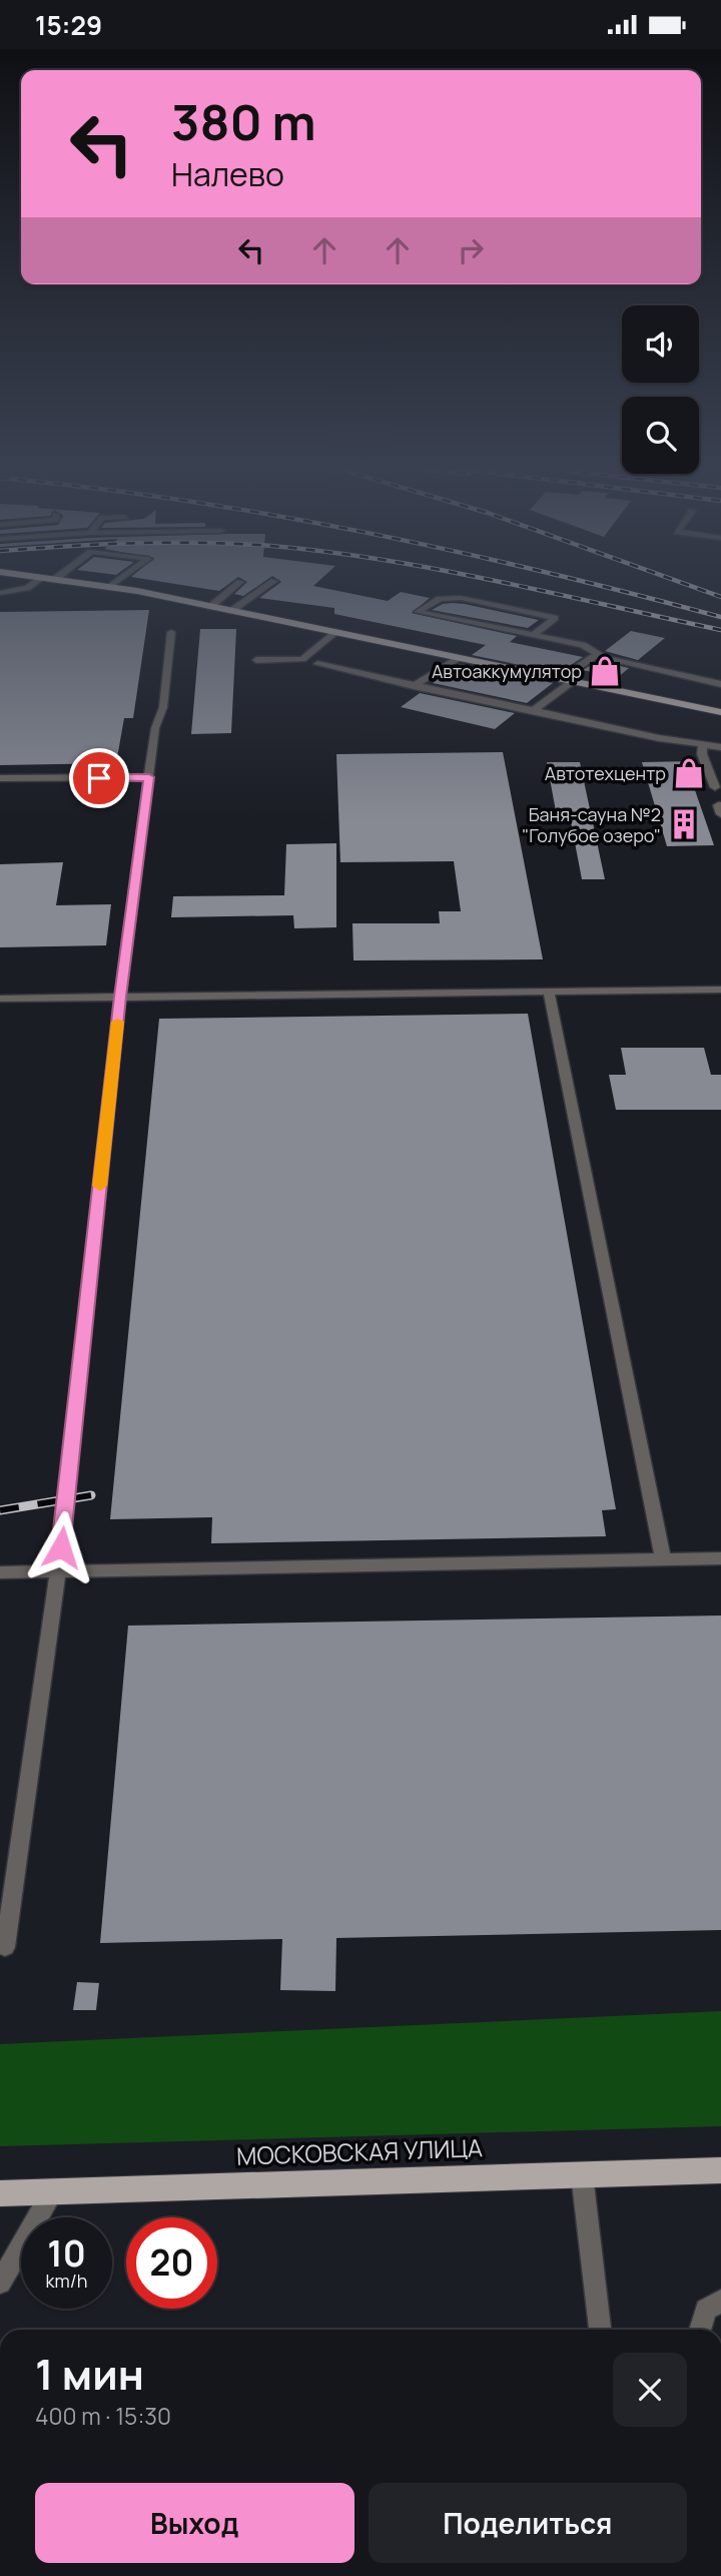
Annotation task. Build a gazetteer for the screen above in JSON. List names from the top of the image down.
{
  "streets": {
    "main road": ["МОСКОВСКАЯ УЛИЦА"]
  },
  "places": {
    "shop": ["Автоаккумулятор", "Автотехцентр"],
    "building": ["Баня-сауна №2 \"Голубое озеро\""]
  },
  "page": {
    "status": "15:29",
    "turn": ["380 m", "Налево"],
    "speed": "10 km/h",
    "limit": "20",
    "heading": ["1 мин", "400 m · 15:30"],
    "buttons": ["Выход", "Поделиться"]
  }
}
